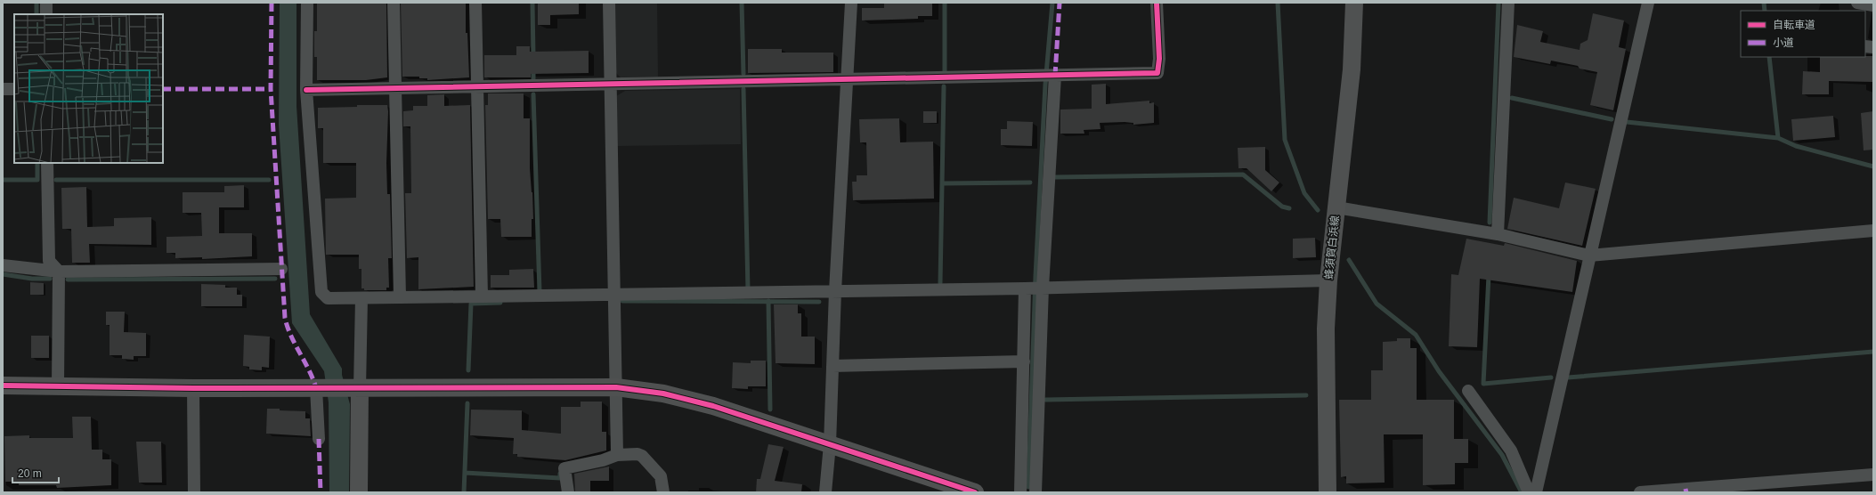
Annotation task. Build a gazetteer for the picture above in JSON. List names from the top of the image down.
{
  "streets": {
    "street": ["蜂須賀白浜線"]
  },
  "legend": ["自転車道", "小道"],
  "scale_bar": "20 m"
}
